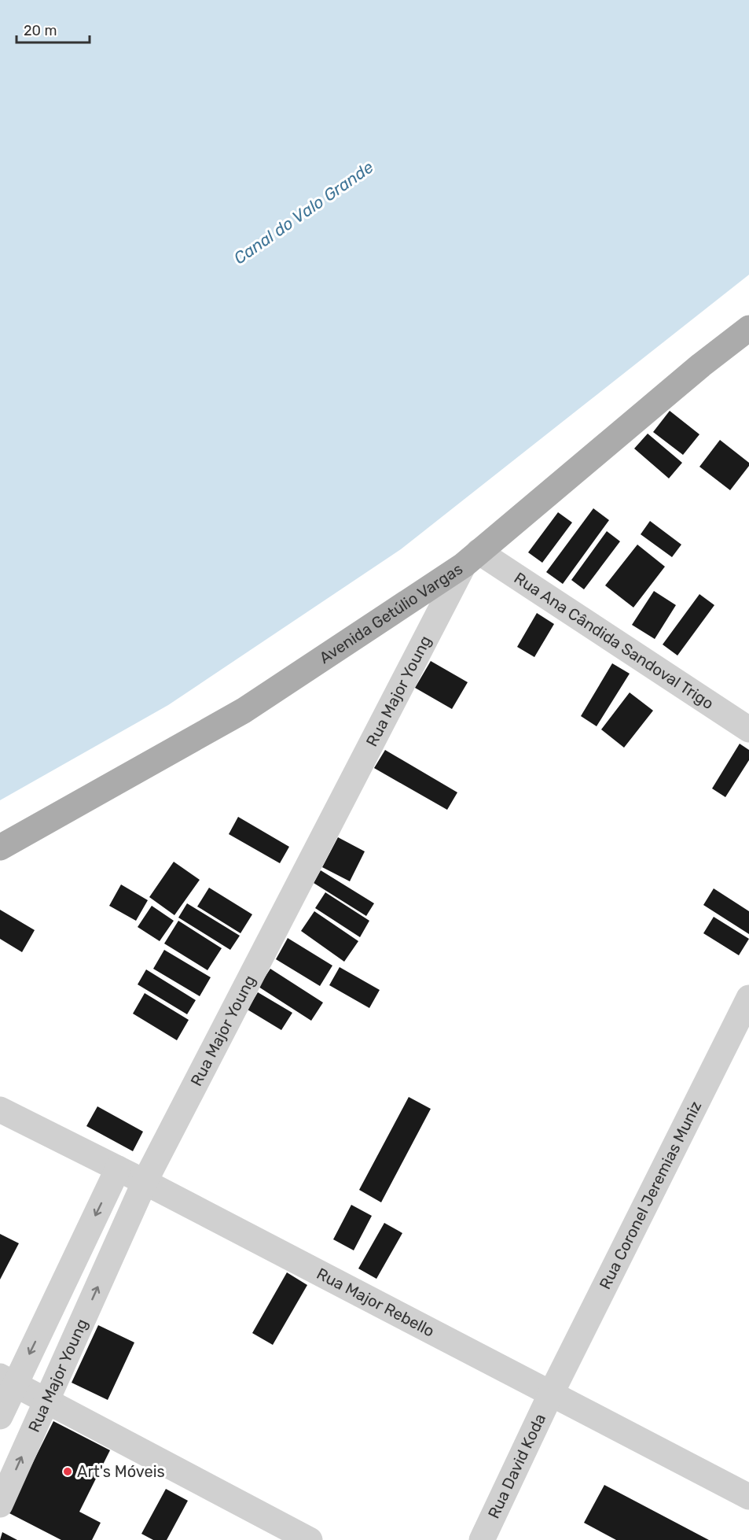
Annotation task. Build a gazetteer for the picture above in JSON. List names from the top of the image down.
{
  "streets": {
    "main road": ["Avenida Getúlio Vargas"],
    "street": [
      "Rua Ana Cândida Sandoval Trigo",
      "Rua Major Young",
      "Rua Coronel Jeremias Muniz",
      "Rua Major Rebello",
      "Rua David Koda"
    ]
  },
  "crossings": [
    ["Avenida Getúlio Vargas", "Rua Ana Cândida Sandoval Trigo"],
    ["Avenida Getúlio Vargas", "Rua Major Young"],
    ["Rua Ana Cândida Sandoval Trigo", "Rua Major Young"],
    ["Rua Major Young", "Rua Major Rebello"],
    ["Rua Coronel Jeremias Muniz", "Rua Major Rebello"],
    ["Rua Coronel Jeremias Muniz", "Rua David Koda"],
    ["Rua Major Rebello", "Rua David Koda"]
  ],
  "water": ["Canal do Valo Grande"],
  "places": ["Art's Móveis"],
  "scale_bar": "20 m"
}
